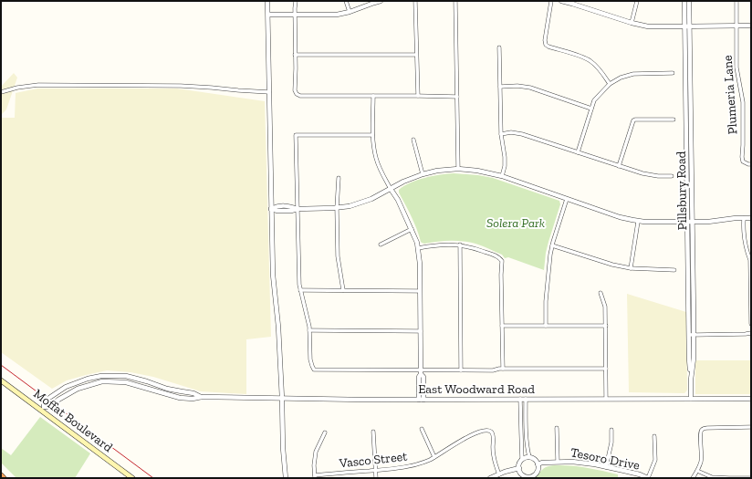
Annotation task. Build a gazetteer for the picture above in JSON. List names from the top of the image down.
{
  "streets": {
    "main road": ["Moffat Boulevard"],
    "street": [
      "Plumeria Lane",
      "Pillsbury Road",
      "East Woodward Road",
      "Tesoro Drive",
      "Vasco Street"
    ]
  },
  "crossings": [
    ["Pillsbury Road", "East Woodward Road"],
    ["East Woodward Road", "Moffat Boulevard"]
  ],
  "parks": ["Solera Park"]
}
